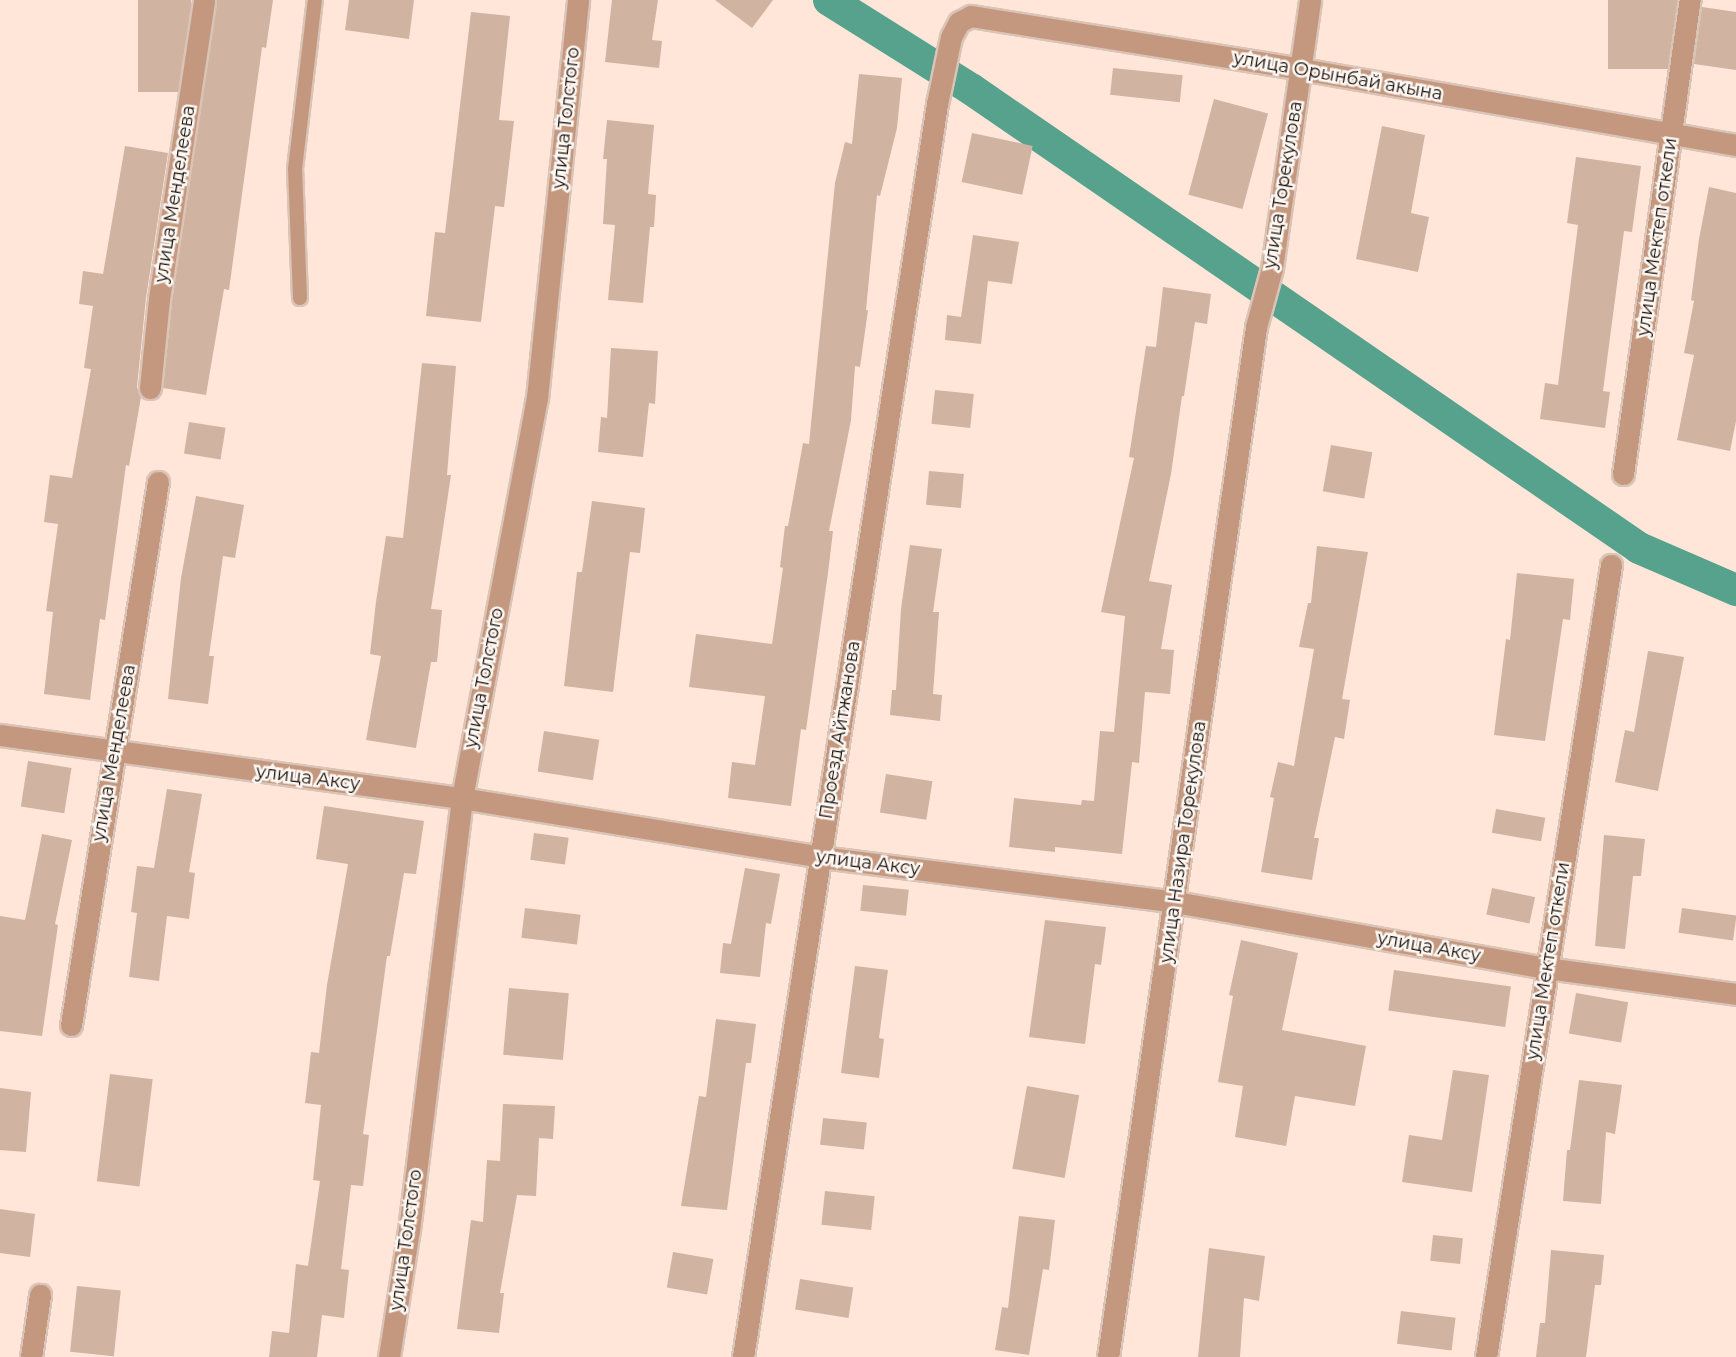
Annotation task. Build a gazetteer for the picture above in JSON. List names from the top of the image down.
{
  "streets": {
    "street": [
      "улица Орынбай акына",
      "улица Толстого",
      "улица Торекулова",
      "улица Менделеева",
      "улица Мектеп откели",
      "Проезд Айтжанова",
      "улица Аксу",
      "улица Назира Торекулова"
    ]
  },
  "crossings": [
    ["улица Орынбай акына", "улица Торекулова"],
    ["улица Орынбай акына", "улица Мектеп откели"],
    ["улица Орынбай акына", "Проезд Айтжанова"],
    ["улица Толстого", "улица Аксу"],
    ["улица Торекулова", "улица Назира Торекулова"],
    ["улица Менделеева", "улица Аксу"],
    ["улица Мектеп откели", "улица Аксу"],
    ["Проезд Айтжанова", "улица Аксу"],
    ["улица Аксу", "улица Назира Торекулова"]
  ]
}
